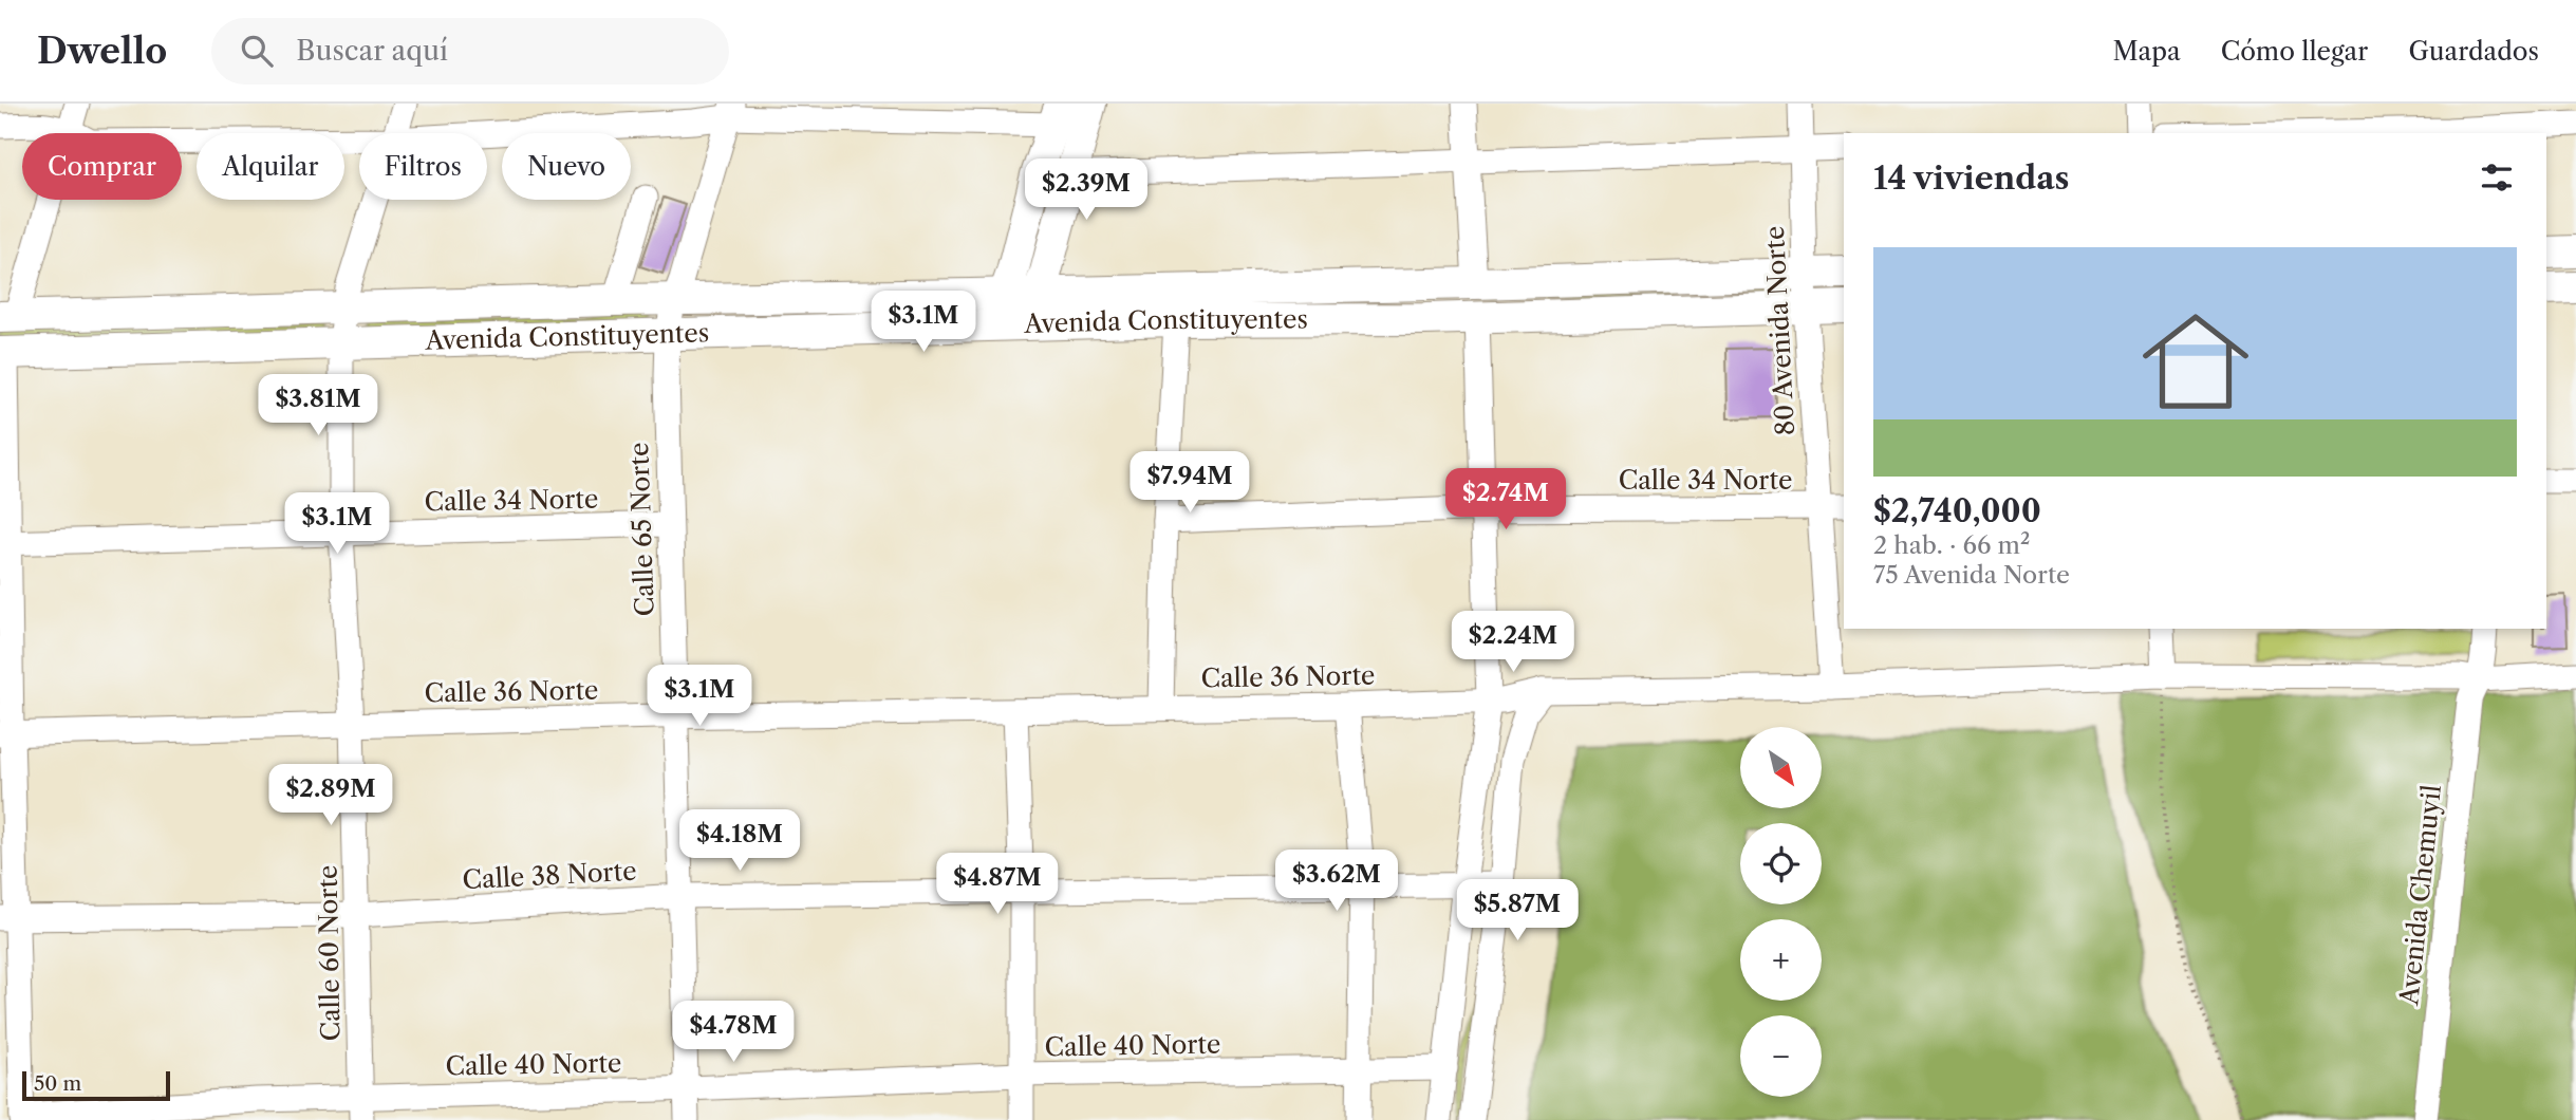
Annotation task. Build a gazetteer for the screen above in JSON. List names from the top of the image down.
{
  "streets": {
    "main road": ["Avenida Constituyentes"],
    "street": [
      "80 Avenida Norte",
      "Calle 34 Norte",
      "Calle 65 Norte",
      "Calle 36 Norte",
      "Calle 38 Norte",
      "Avenida Chemuyil",
      "Calle 60 Norte",
      "Calle 40 Norte"
    ]
  },
  "crossings": [
    ["Avenida Constituyentes", "80 Avenida Norte"],
    ["Avenida Constituyentes", "Calle 65 Norte"],
    ["Avenida Constituyentes", "Calle 60 Norte"],
    ["80 Avenida Norte", "Calle 34 Norte"],
    ["80 Avenida Norte", "Calle 36 Norte"],
    ["Calle 34 Norte", "Calle 65 Norte"],
    ["Calle 34 Norte", "Calle 60 Norte"],
    ["Calle 65 Norte", "Calle 36 Norte"],
    ["Calle 65 Norte", "Calle 38 Norte"],
    ["Calle 65 Norte", "Calle 40 Norte"],
    ["Calle 36 Norte", "Avenida Chemuyil"],
    ["Calle 36 Norte", "Calle 60 Norte"],
    ["Calle 38 Norte", "Calle 60 Norte"],
    ["Calle 60 Norte", "Calle 40 Norte"]
  ],
  "scale_bar": "50 m",
  "north": "bottom right",
  "page": {
    "header": "Dwello",
    "search": "Buscar aquí",
    "nav": ["Mapa", "Cómo llegar", "Guardados"],
    "chip": [
      "Comprar",
      "Alquilar",
      "Filtros",
      "Nuevo"
    ],
    "heading": "14 viviendas",
    "price": [
      "$2.39M",
      "$3.1M",
      "$3.81M",
      "$7.94M",
      "$2.74M",
      "$3.1M",
      "$2.24M",
      "$3.1M",
      "$2.89M",
      "$4.18M",
      "$3.62M",
      "$4.87M",
      "$5.87M",
      "$4.78M"
    ],
    "list": [
      {
        "name": "$2,740,000",
        "note": "2 hab. · 66 m² · 75 Avenida Norte"
      }
    ],
    "map_buttons": ["+", "−"],
    "scale": "50 m"
  }
}
